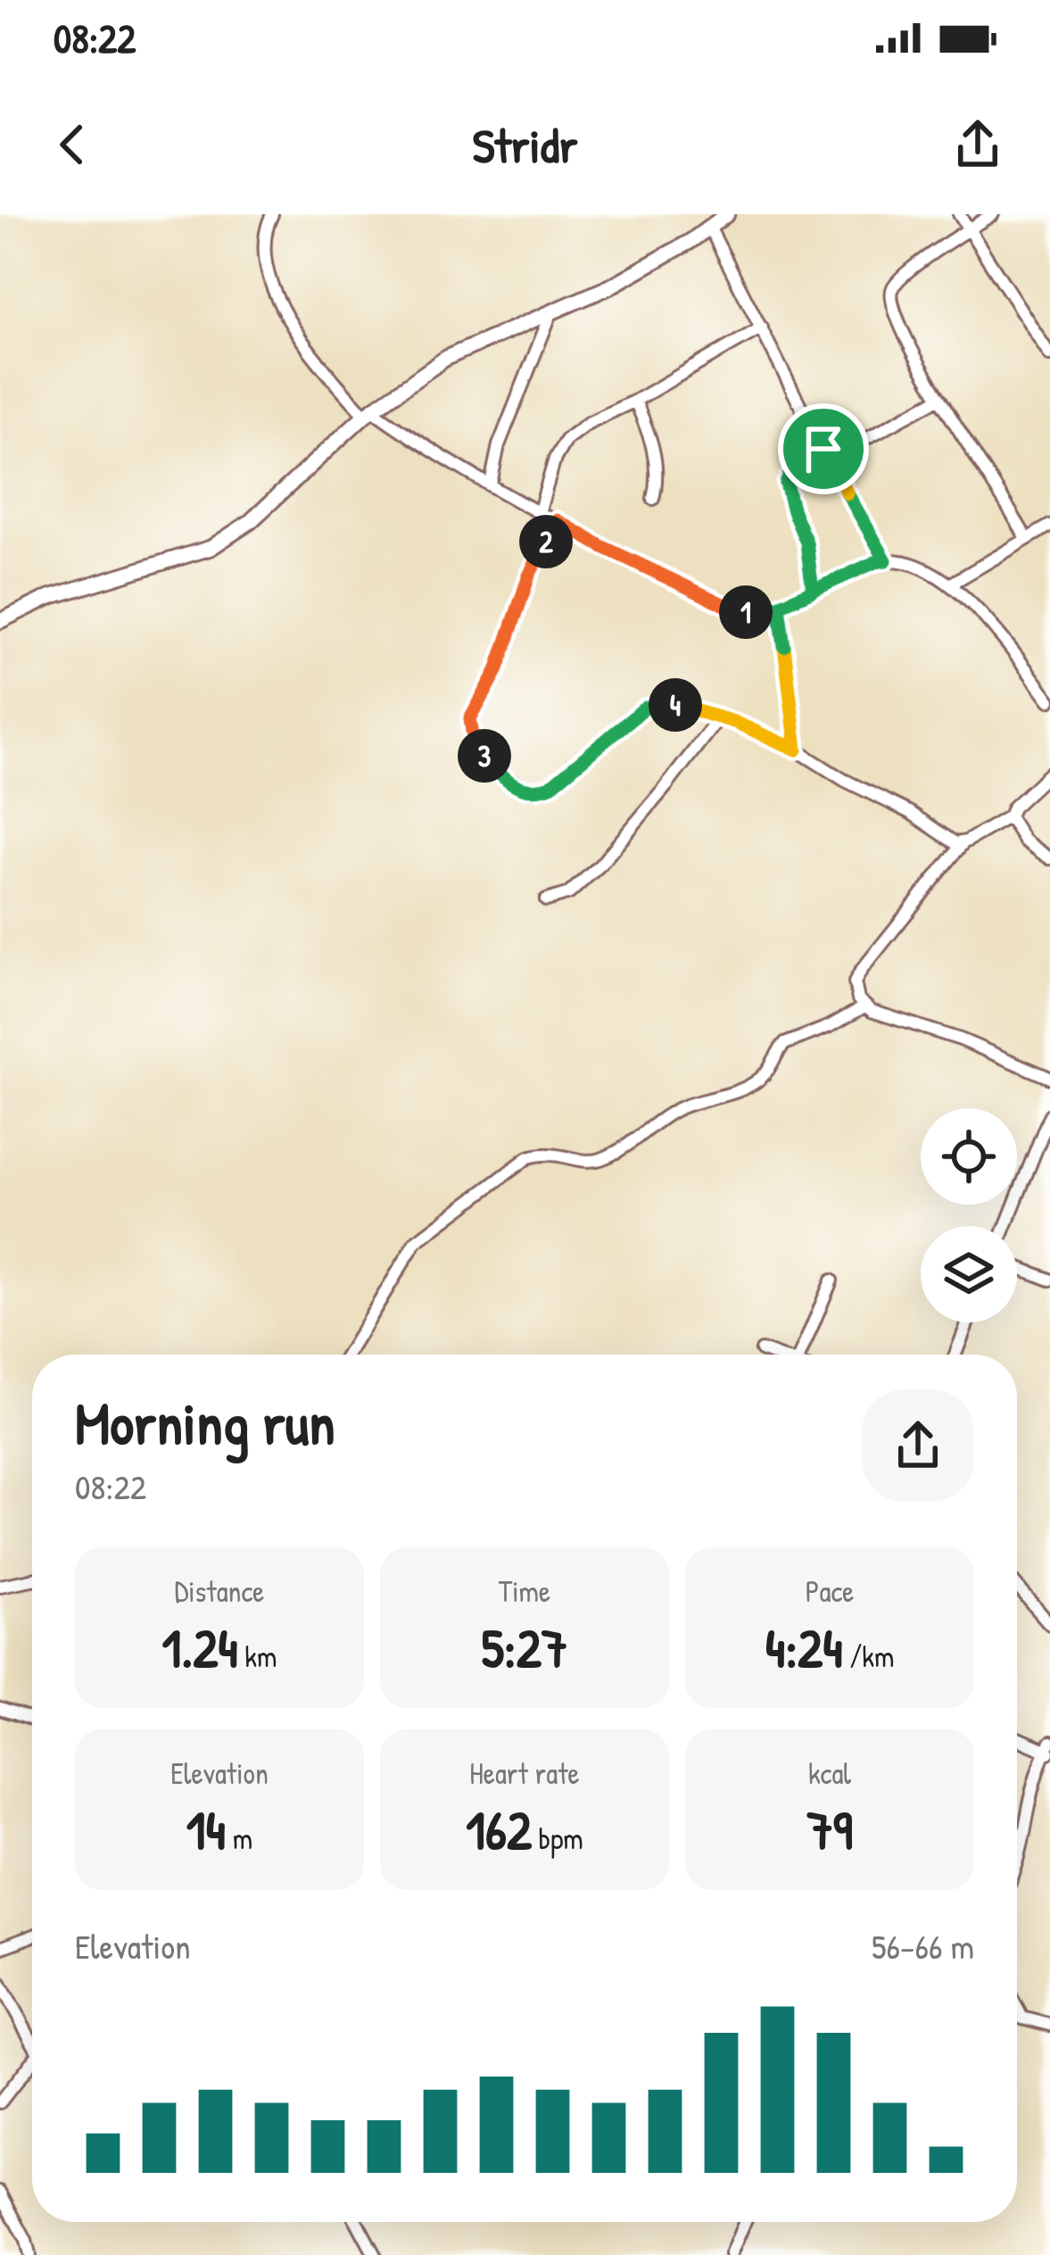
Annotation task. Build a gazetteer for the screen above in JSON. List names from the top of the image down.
{
  "page": {
    "status": "08:22",
    "header": "Stridr",
    "pins": [
      "2",
      "1",
      "4",
      "3"
    ],
    "heading": ["Morning run", "08:22"],
    "stats": [
      ["Distance", "1.24 km"],
      ["Time", "5:27"],
      ["Pace", "4:24 /km"],
      ["Elevation", "14 m"],
      ["Heart rate", "162 bpm"],
      ["kcal", "79"]
    ],
    "chart": ["Elevation", "56–66 m"]
  }
}
